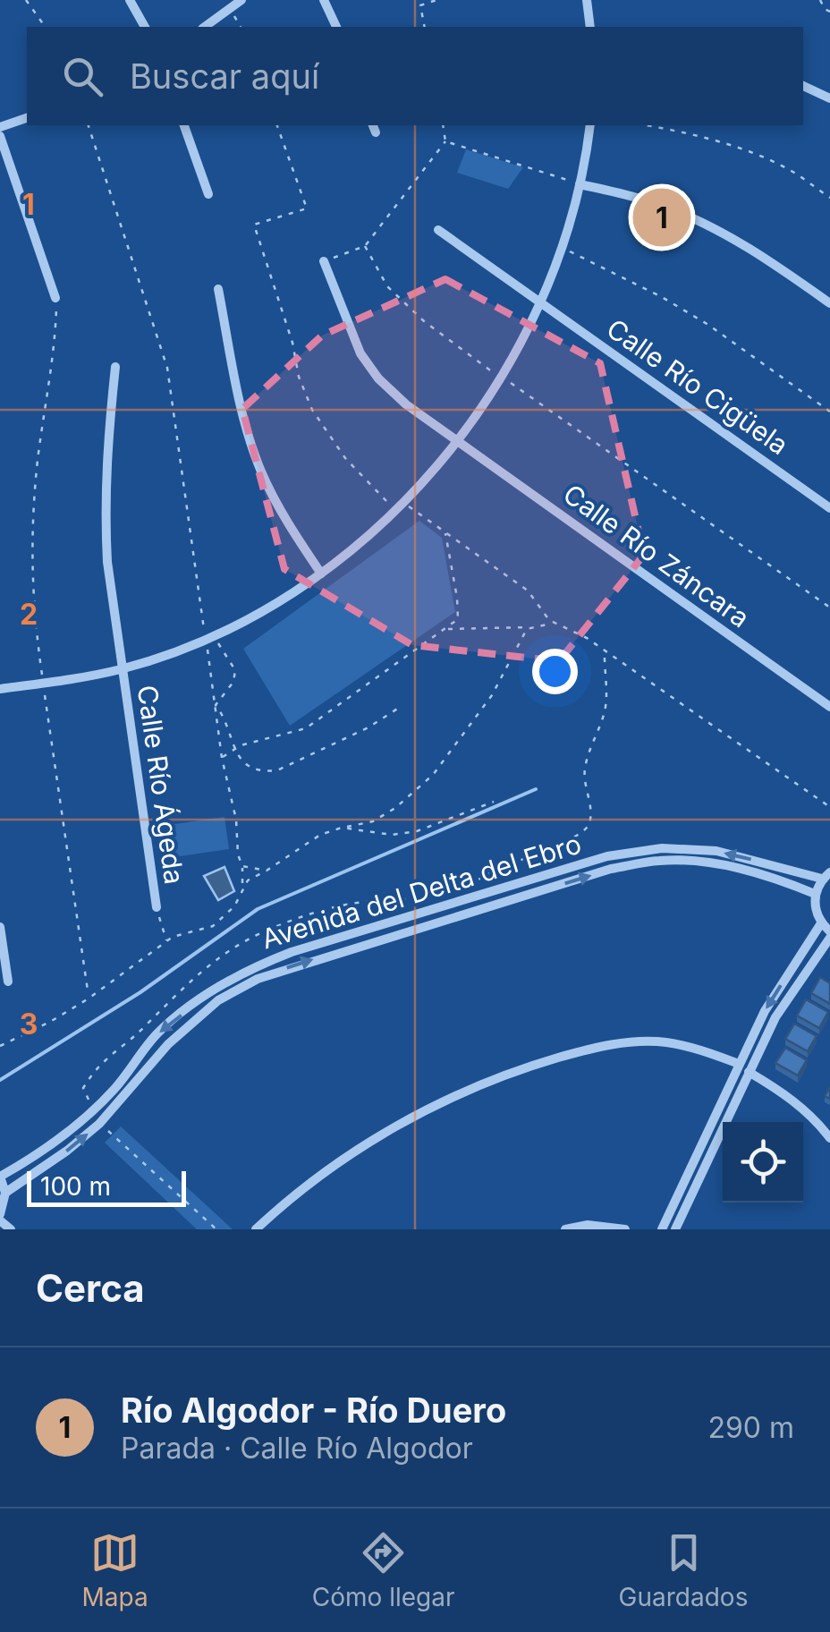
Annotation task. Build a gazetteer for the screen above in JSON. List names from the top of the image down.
{
  "streets": {
    "street": [
      "Calle Río Cigüela",
      "Calle Río Záncara",
      "Calle Río Ágeda",
      "Avenida del Delta del Ebro"
    ]
  },
  "scale_bar": "100 m",
  "page": {
    "search": "Buscar aquí",
    "pins": "1",
    "scale": "100 m",
    "heading": "Cerca",
    "list": [
      {
        "mark": "1",
        "name": "Río Algodor - Río Duero",
        "note": "Parada · Calle Río Algodor",
        "value": "290 m"
      }
    ],
    "nav": ["Mapa", "Cómo llegar", "Guardados"]
  },
  "grid": {
    "rows": ["1", "2", "3"]
  }
}
